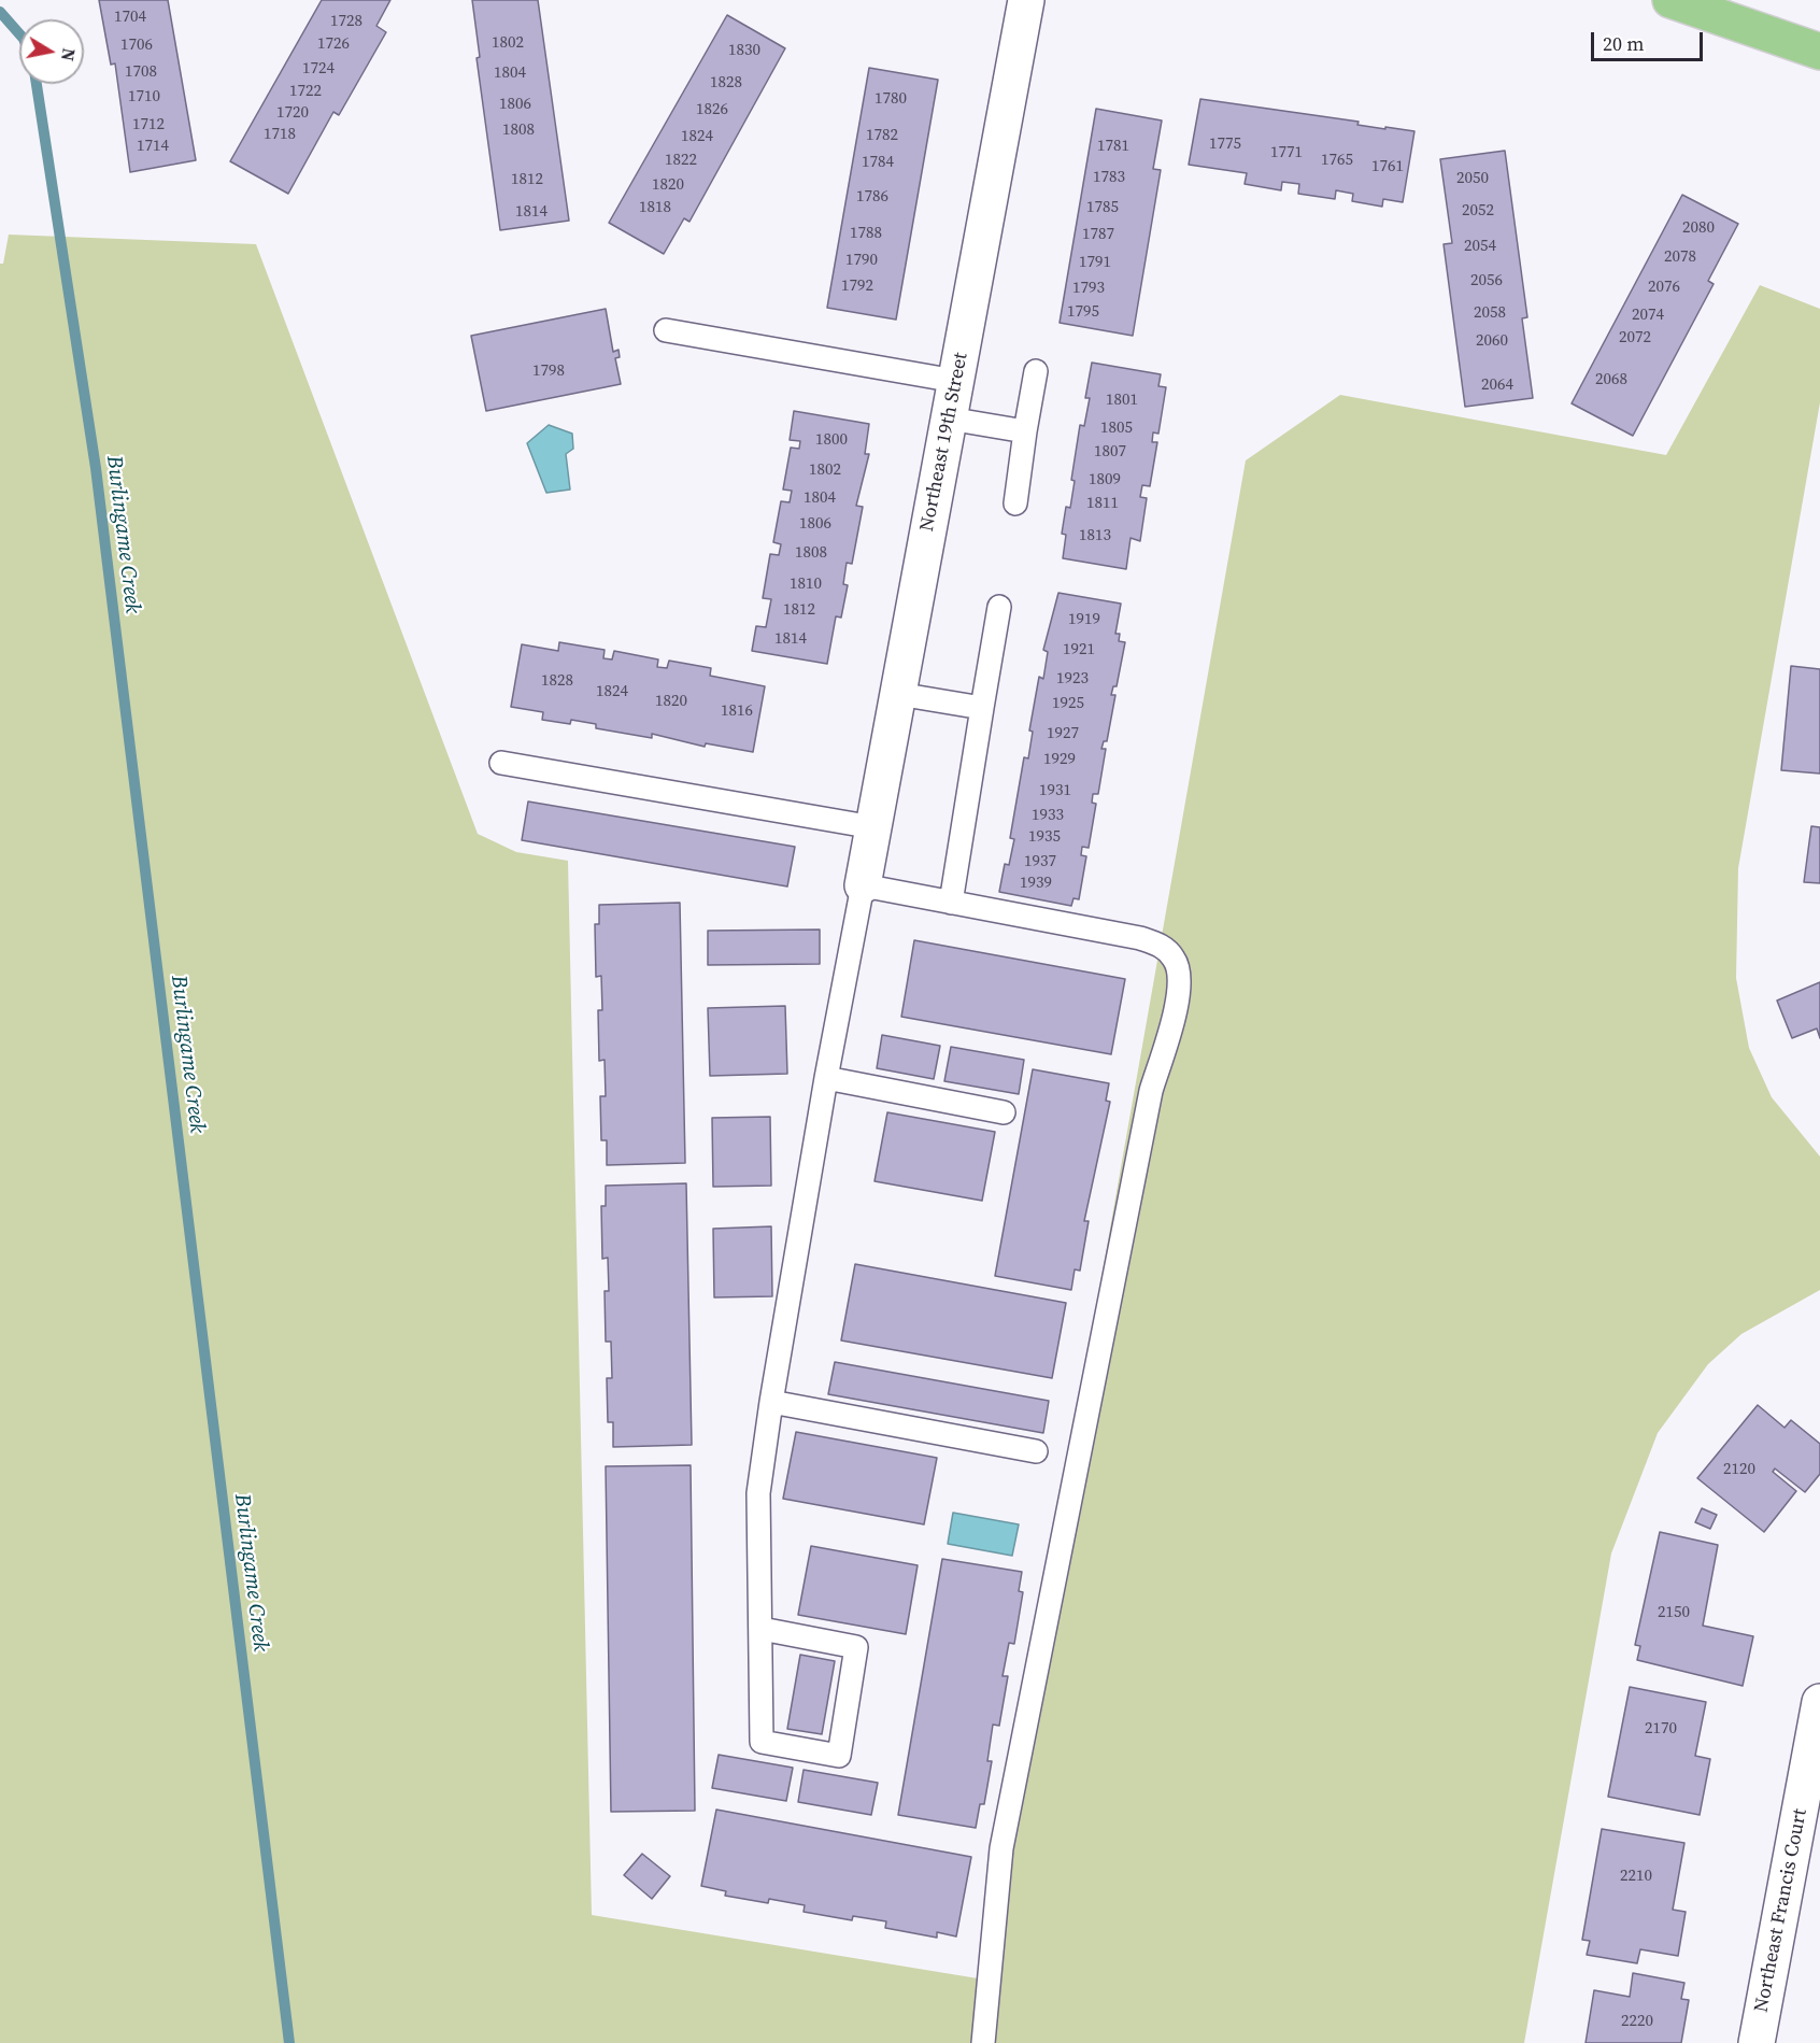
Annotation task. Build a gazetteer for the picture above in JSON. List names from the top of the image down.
{
  "streets": {
    "street": ["Northeast 19th Street", "Northeast Francis Court"]
  },
  "water": ["Burlingame Creek"],
  "house_numbers": [
    "1704",
    "1728",
    "1802",
    "1726",
    "1706",
    "1830",
    "1724",
    "1708",
    "1804",
    "1828",
    "1722",
    "1710",
    "1780",
    "1806",
    "1826",
    "1720",
    "1712",
    "1808",
    "1718",
    "1782",
    "1824",
    "1775",
    "1714",
    "1781",
    "1771",
    "1822",
    "1765",
    "1784",
    "1761",
    "1783",
    "2050",
    "1812",
    "1820",
    "1786",
    "1818",
    "1785",
    "2052",
    "1814",
    "2080",
    "1788",
    "1787",
    "2054",
    "2078",
    "1790",
    "1791",
    "2056",
    "1792",
    "2076",
    "1793",
    "1795",
    "2058",
    "2074",
    "2072",
    "2060",
    "1798",
    "2068",
    "2064",
    "1801",
    "1805",
    "1800",
    "1807",
    "1802",
    "1809",
    "1804",
    "1811",
    "1806",
    "1813",
    "1808",
    "1810",
    "1812",
    "1919",
    "1814",
    "1921",
    "1923",
    "1828",
    "1824",
    "1820",
    "1925",
    "1816",
    "1927",
    "1929",
    "1931",
    "1933",
    "1935",
    "1937",
    "1939",
    "2120",
    "2150",
    "2170",
    "2210",
    "2220"
  ],
  "scale_bar": "20 m",
  "north": "right"
}
